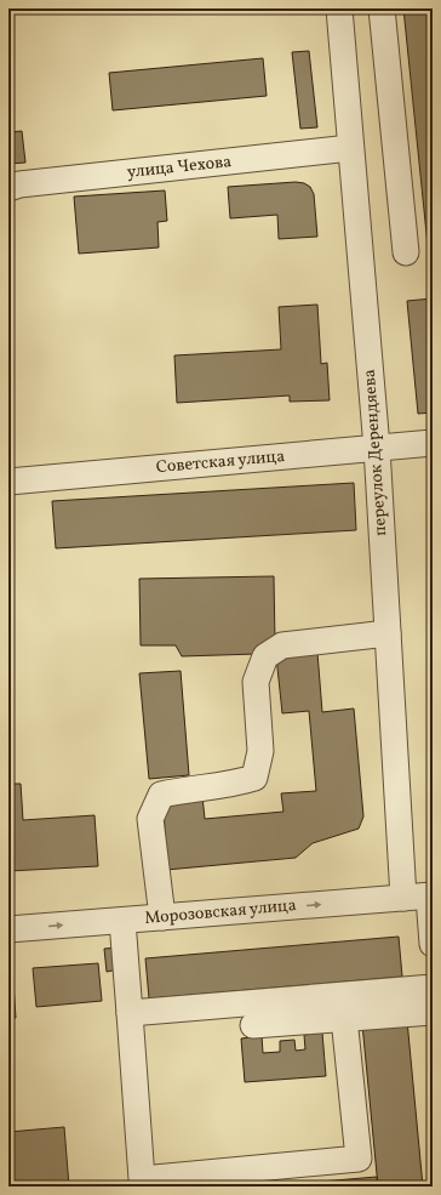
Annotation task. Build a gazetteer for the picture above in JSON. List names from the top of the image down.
{
  "streets": {
    "street": [
      "улица Чехова",
      "переулок Дерендяева",
      "Советская улица",
      "Морозовская улица"
    ]
  },
  "crossings": [
    ["улица Чехова", "переулок Дерендяева"],
    ["переулок Дерендяева", "Советская улица"],
    ["переулок Дерендяева", "Морозовская улица"]
  ]
}
